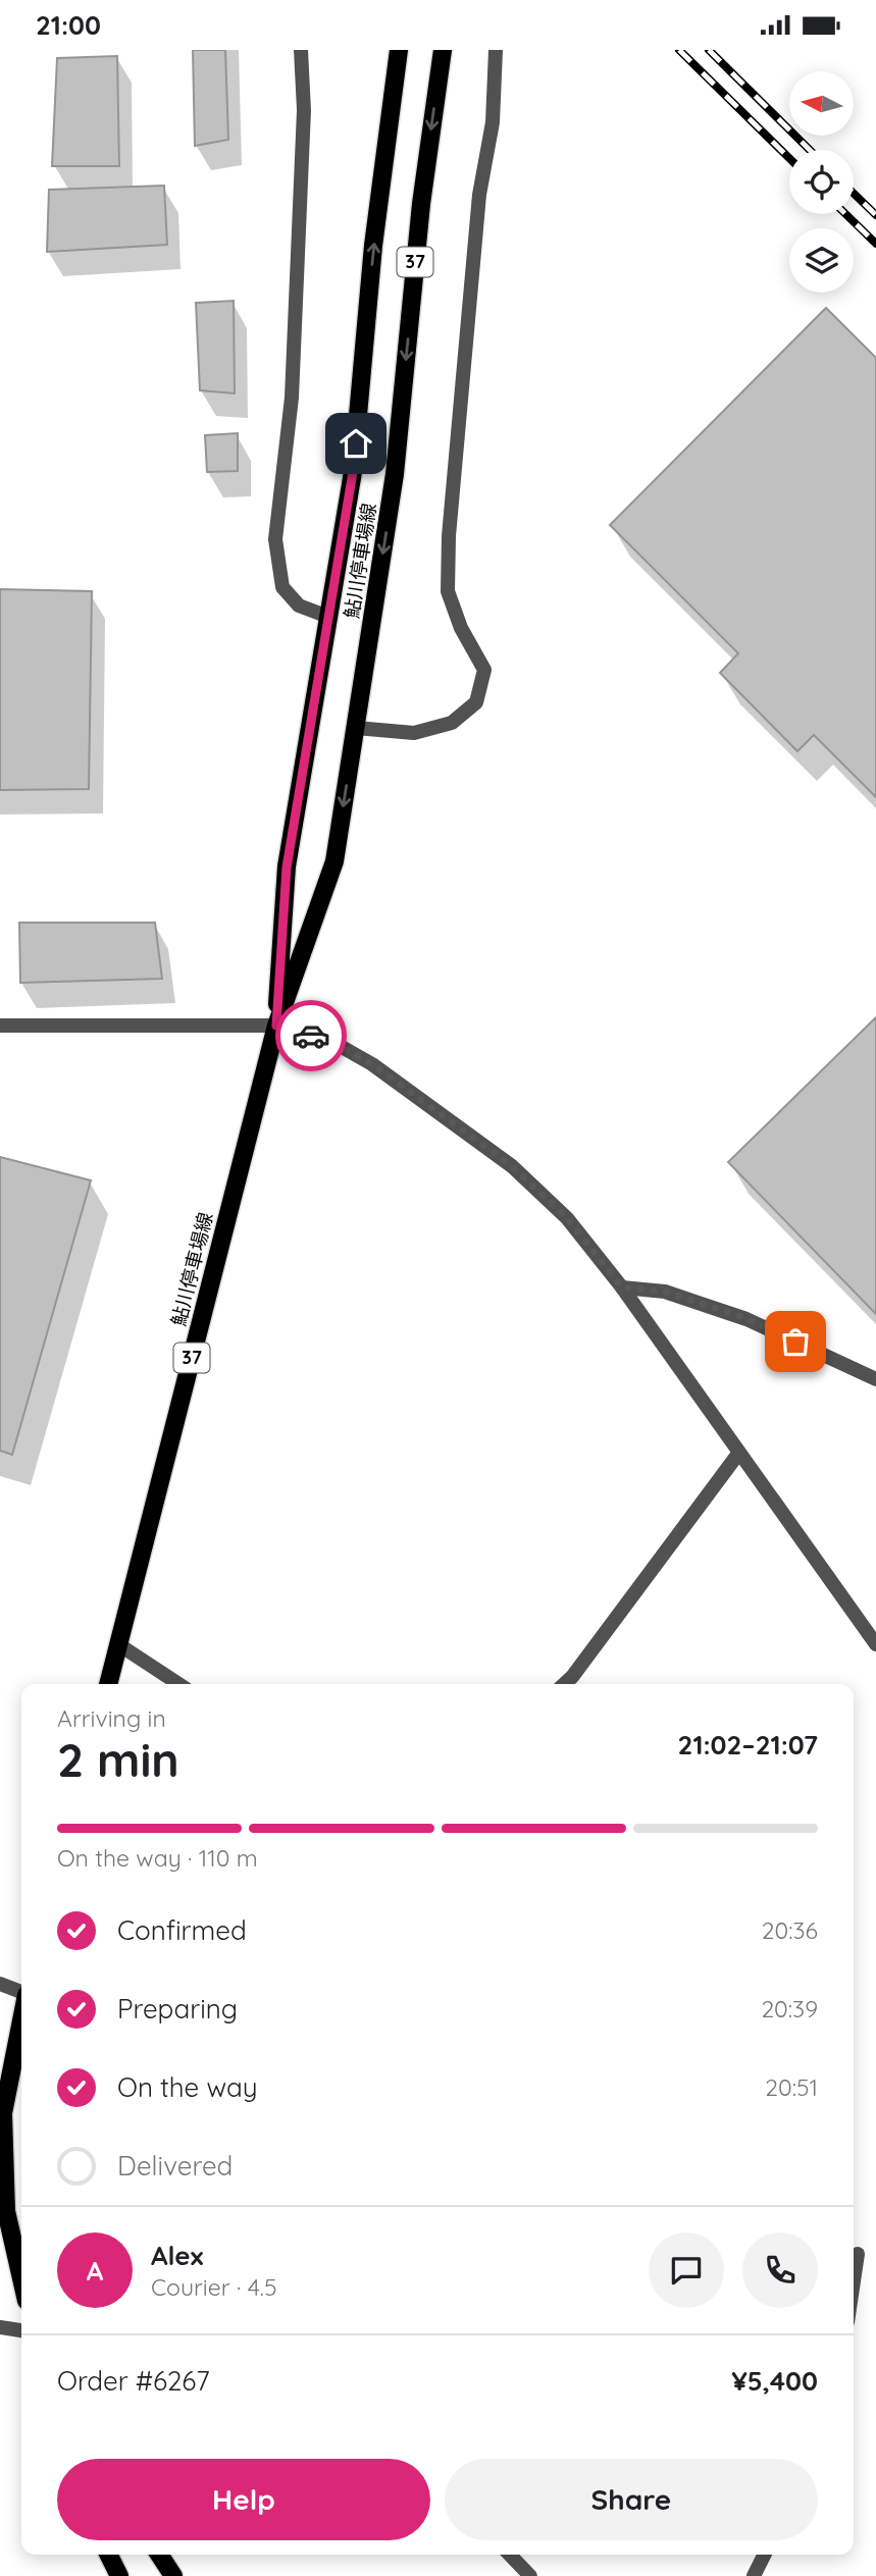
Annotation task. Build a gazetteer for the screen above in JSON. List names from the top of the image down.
{
  "streets": {
    "main road": ["37", "鮎川停車場線"]
  },
  "north": "left",
  "page": {
    "status": "21:00",
    "heading": ["2 min", "Arriving in", "21:02–21:07"],
    "panel": [
      "Alex",
      "Courier · 4.5",
      "Order #6267",
      "¥5,400"
    ],
    "bar": "On the way · 110 m",
    "list": [
      ["Confirmed", "20:36"],
      ["Preparing", "20:39"],
      ["On the way", "20:51"],
      "Delivered"
    ],
    "round": "A",
    "buttons": ["Help", "Share"]
  }
}
